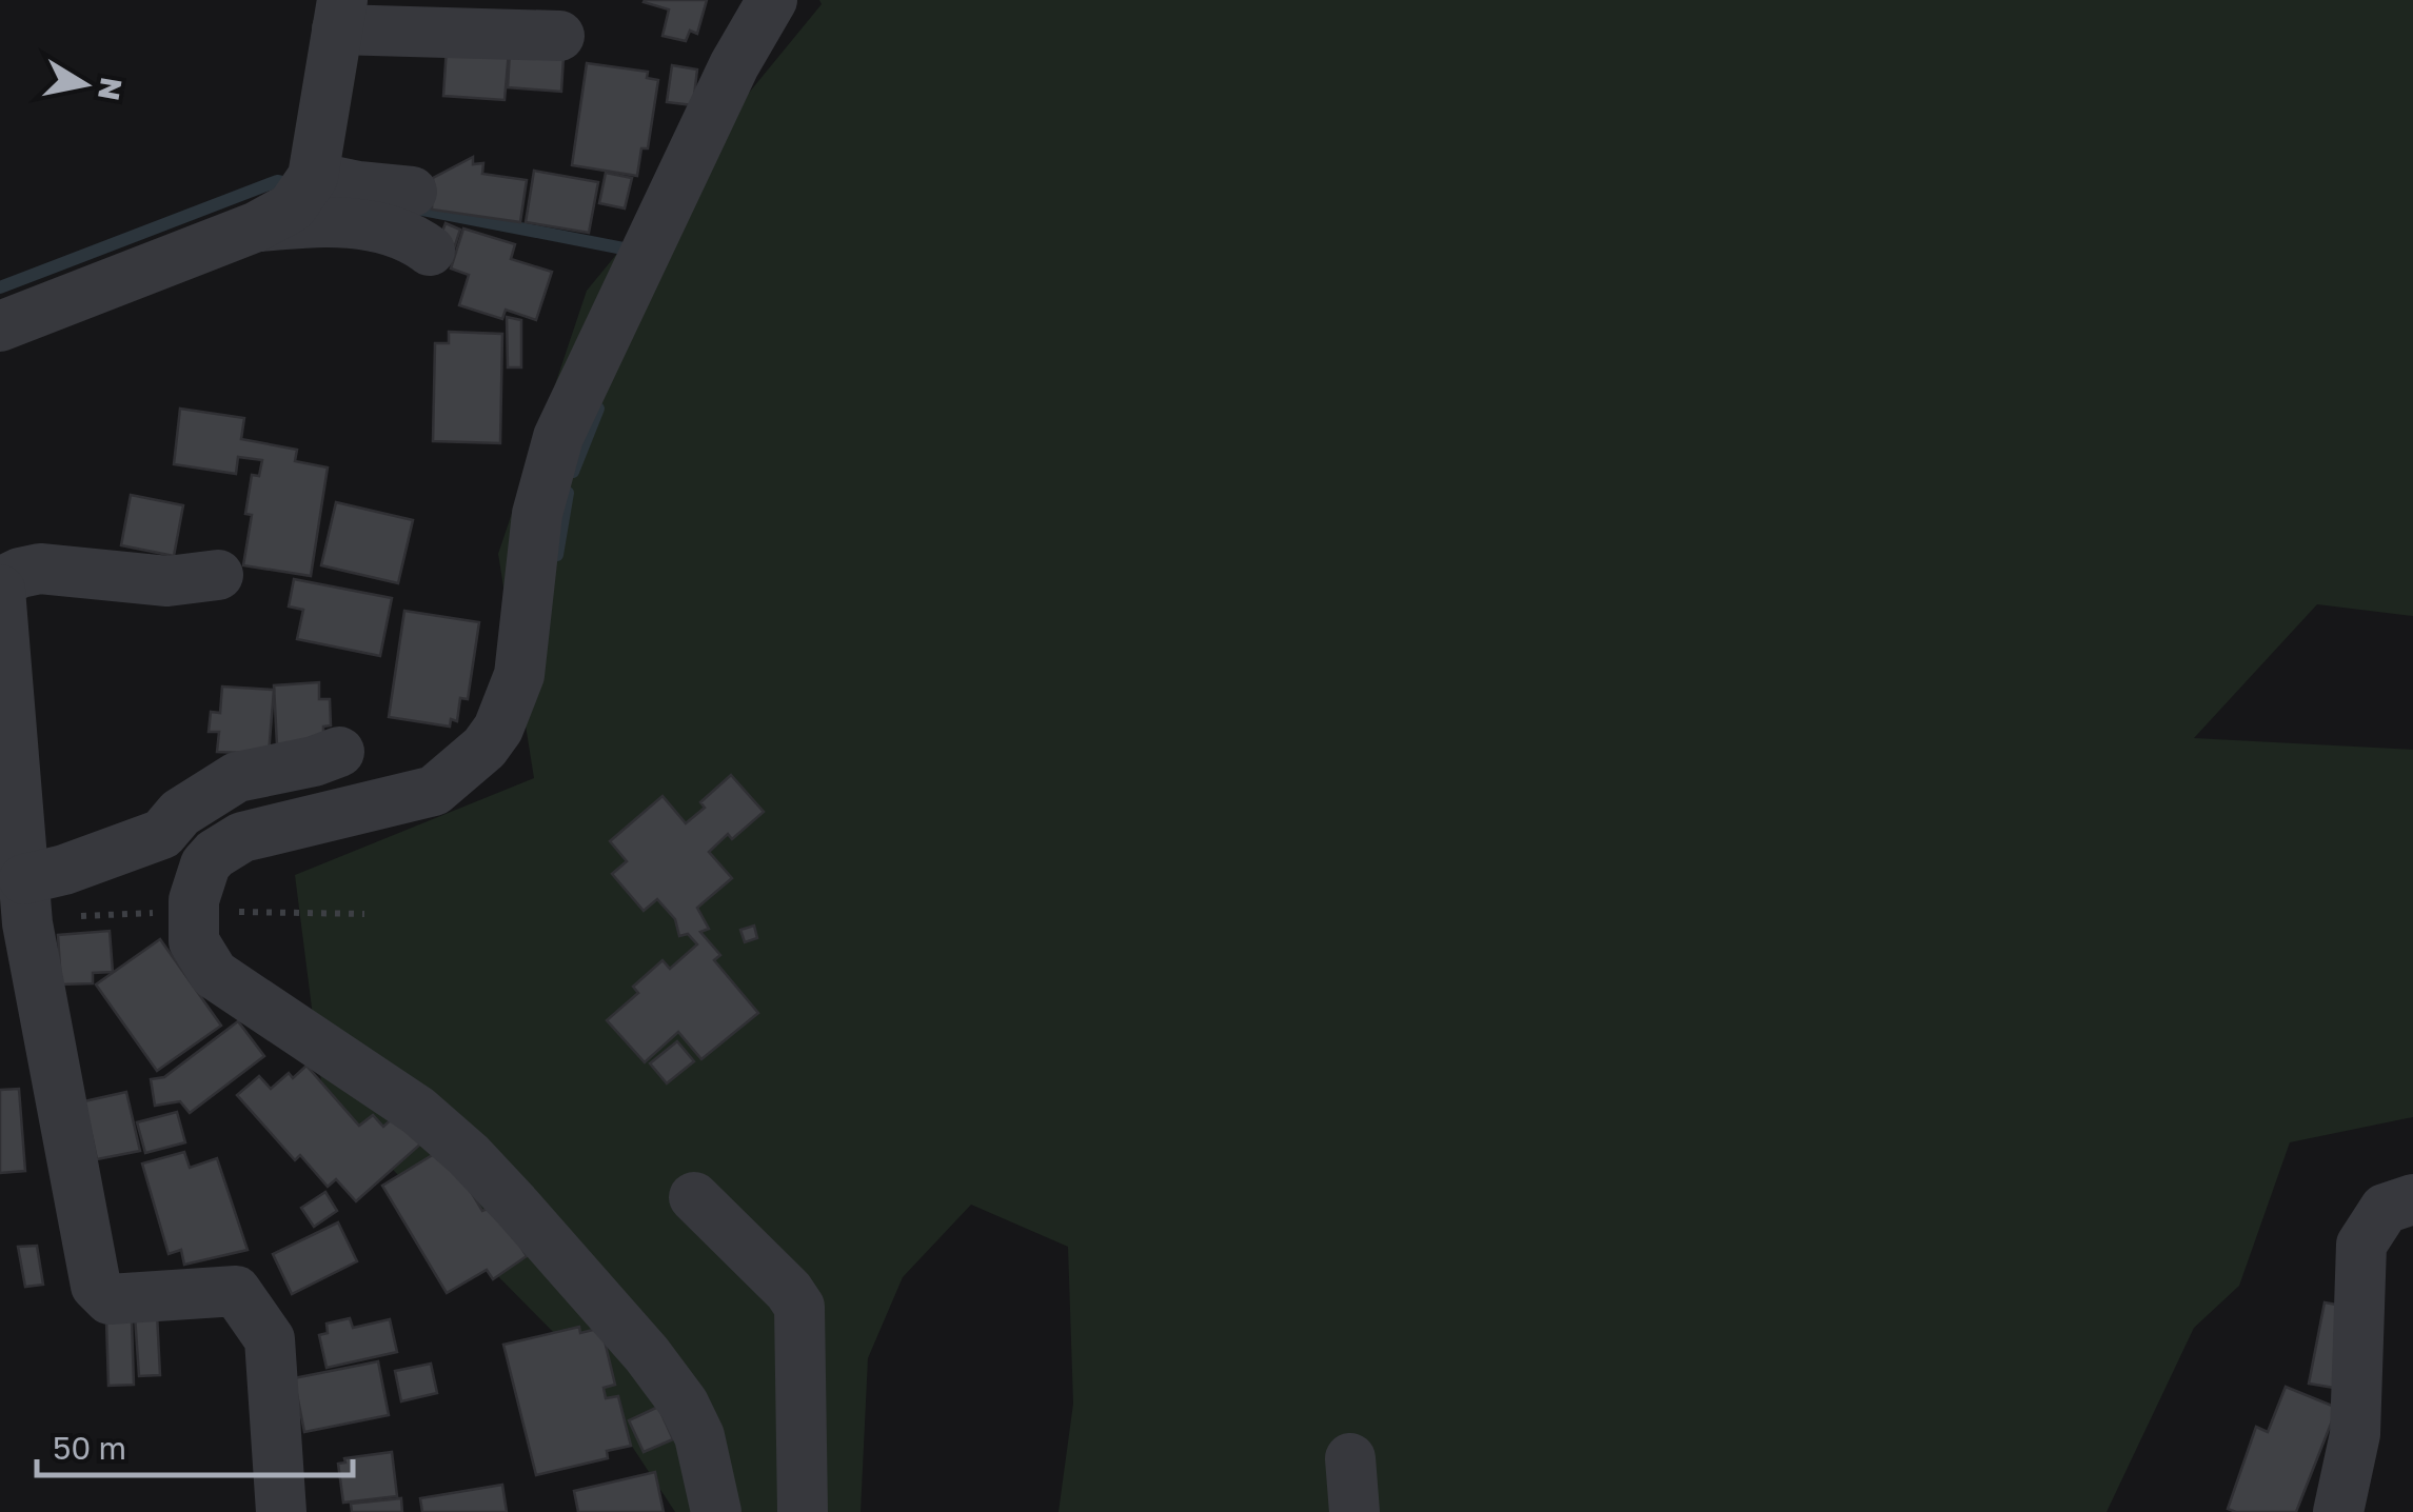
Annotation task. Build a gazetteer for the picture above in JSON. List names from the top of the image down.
{
  "scale_bar": "50 m",
  "north": "right"
}
